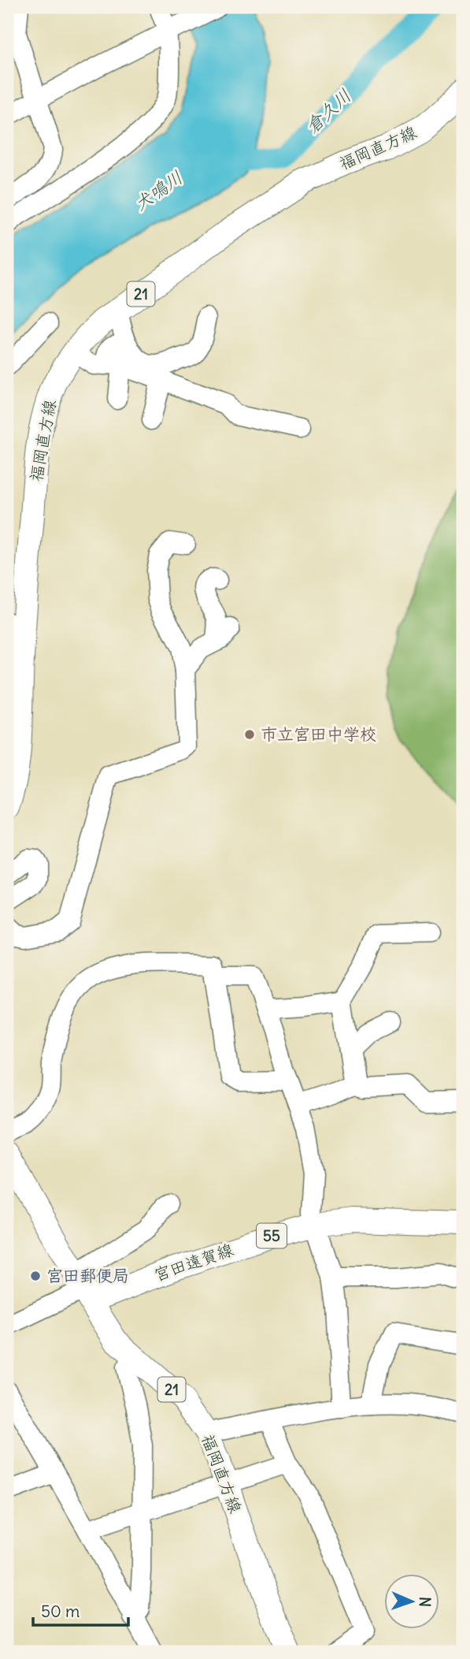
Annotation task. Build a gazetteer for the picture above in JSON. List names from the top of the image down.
{
  "streets": {
    "main road": [
      "福岡直方線",
      "21",
      "55",
      "宮田遠賀線"
    ]
  },
  "crossings": [
    ["福岡直方線", "宮田遠賀線"]
  ],
  "water": ["倉久川", "犬鳴川"],
  "places": ["市立宮田中学校", "宮田郵便局"],
  "scale_bar": "50 m",
  "north": "right"
}
